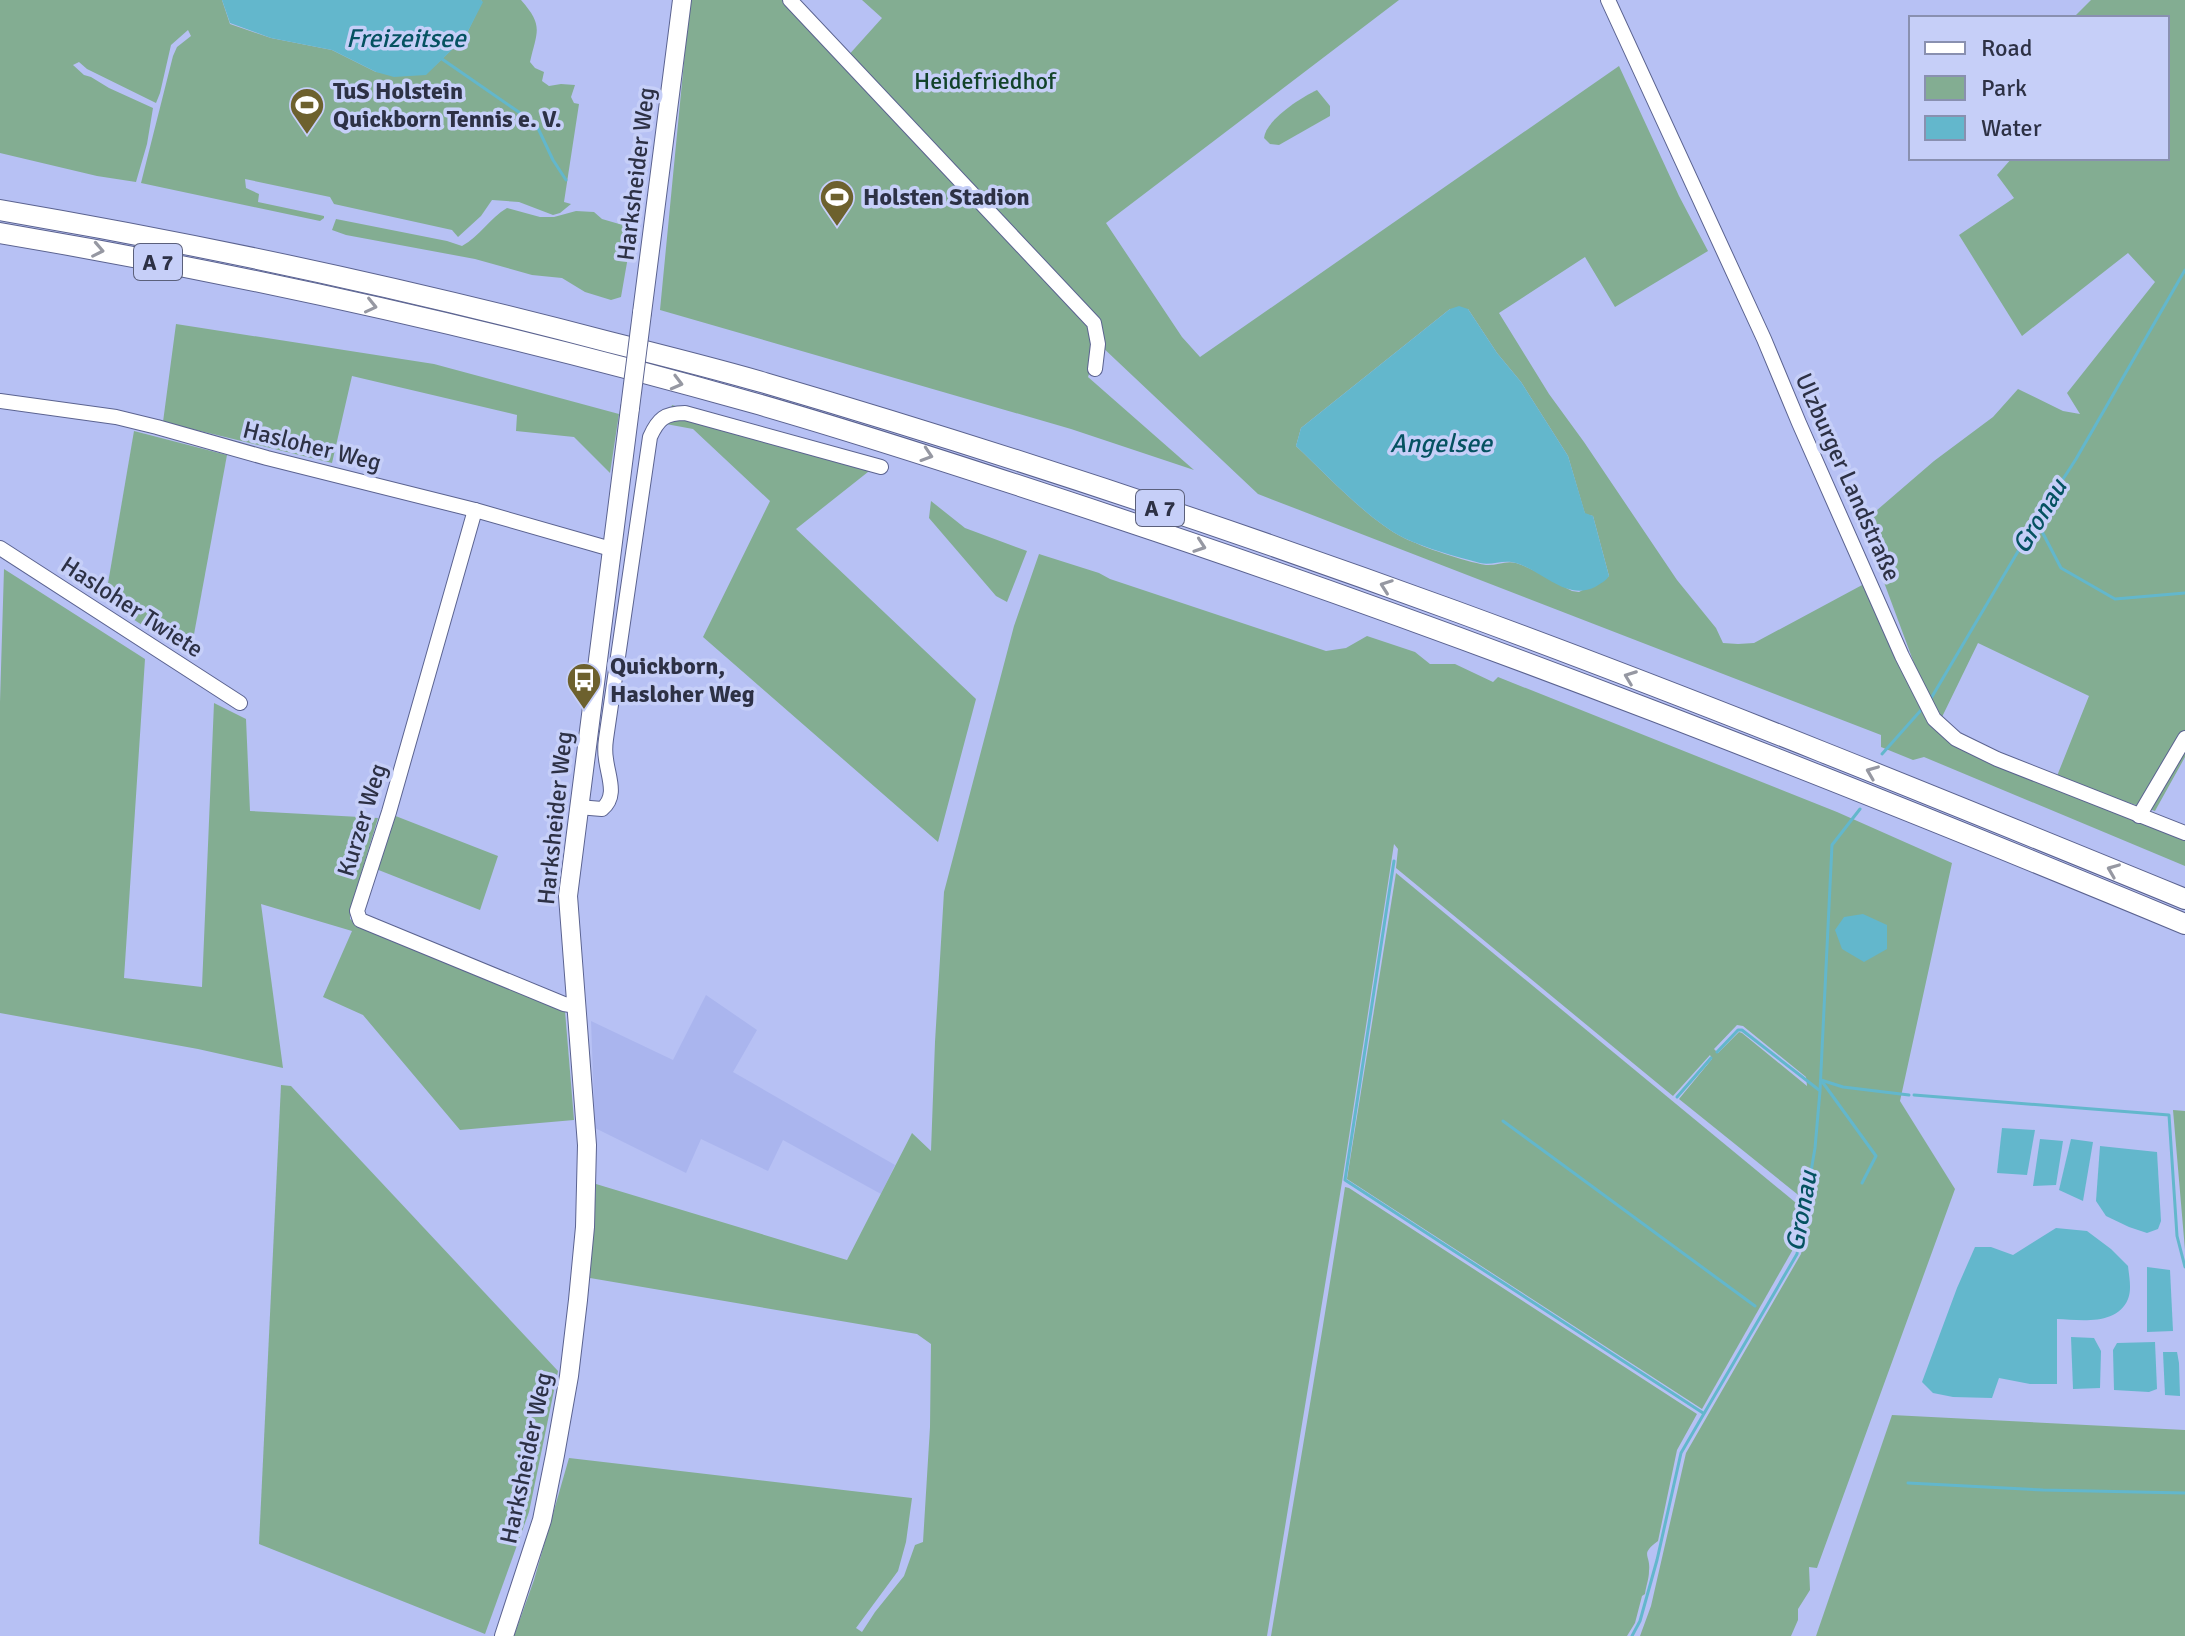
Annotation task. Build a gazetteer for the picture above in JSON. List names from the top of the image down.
{
  "streets": {
    "highway": ["A 7"],
    "main road": ["Harksheider Weg"],
    "street": [
      "Hasloher Weg",
      "Ulzburger Landstraße",
      "Hasloher Twiete",
      "Kurzer Weg"
    ]
  },
  "crossings": [
    ["Harksheider Weg", "Hasloher Weg"],
    ["Harksheider Weg", "Kurzer Weg"],
    ["Hasloher Weg", "Kurzer Weg"]
  ],
  "water": ["Freizeitsee", "Angelsee", "Gronau"],
  "parks": ["Heidefriedhof"],
  "places": {
    "sports": ["TuS Holstein Quickborn Tennis e. V.", "Holsten Stadion"],
    "bus stop": ["Quickborn, Hasloher Weg"]
  },
  "legend": ["Road", "Park", "Water"]
}
